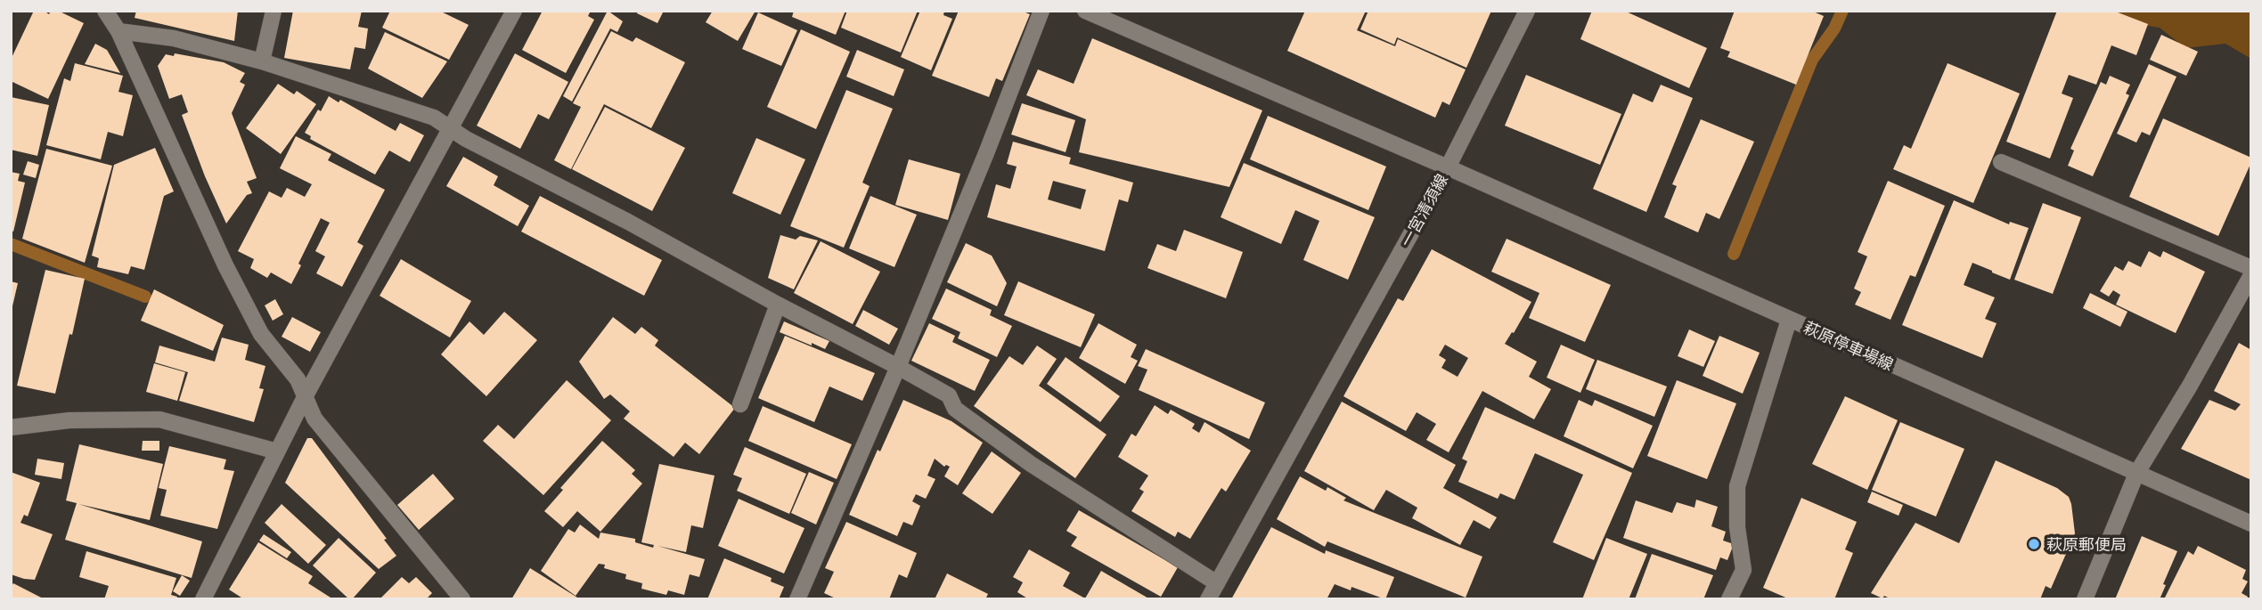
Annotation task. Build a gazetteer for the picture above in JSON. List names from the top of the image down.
{
  "streets": {
    "street": ["一宮清須線", "萩原停車場線"]
  },
  "crossings": [
    ["一宮清須線", "萩原停車場線"]
  ],
  "places": ["萩原郵便局"]
}
